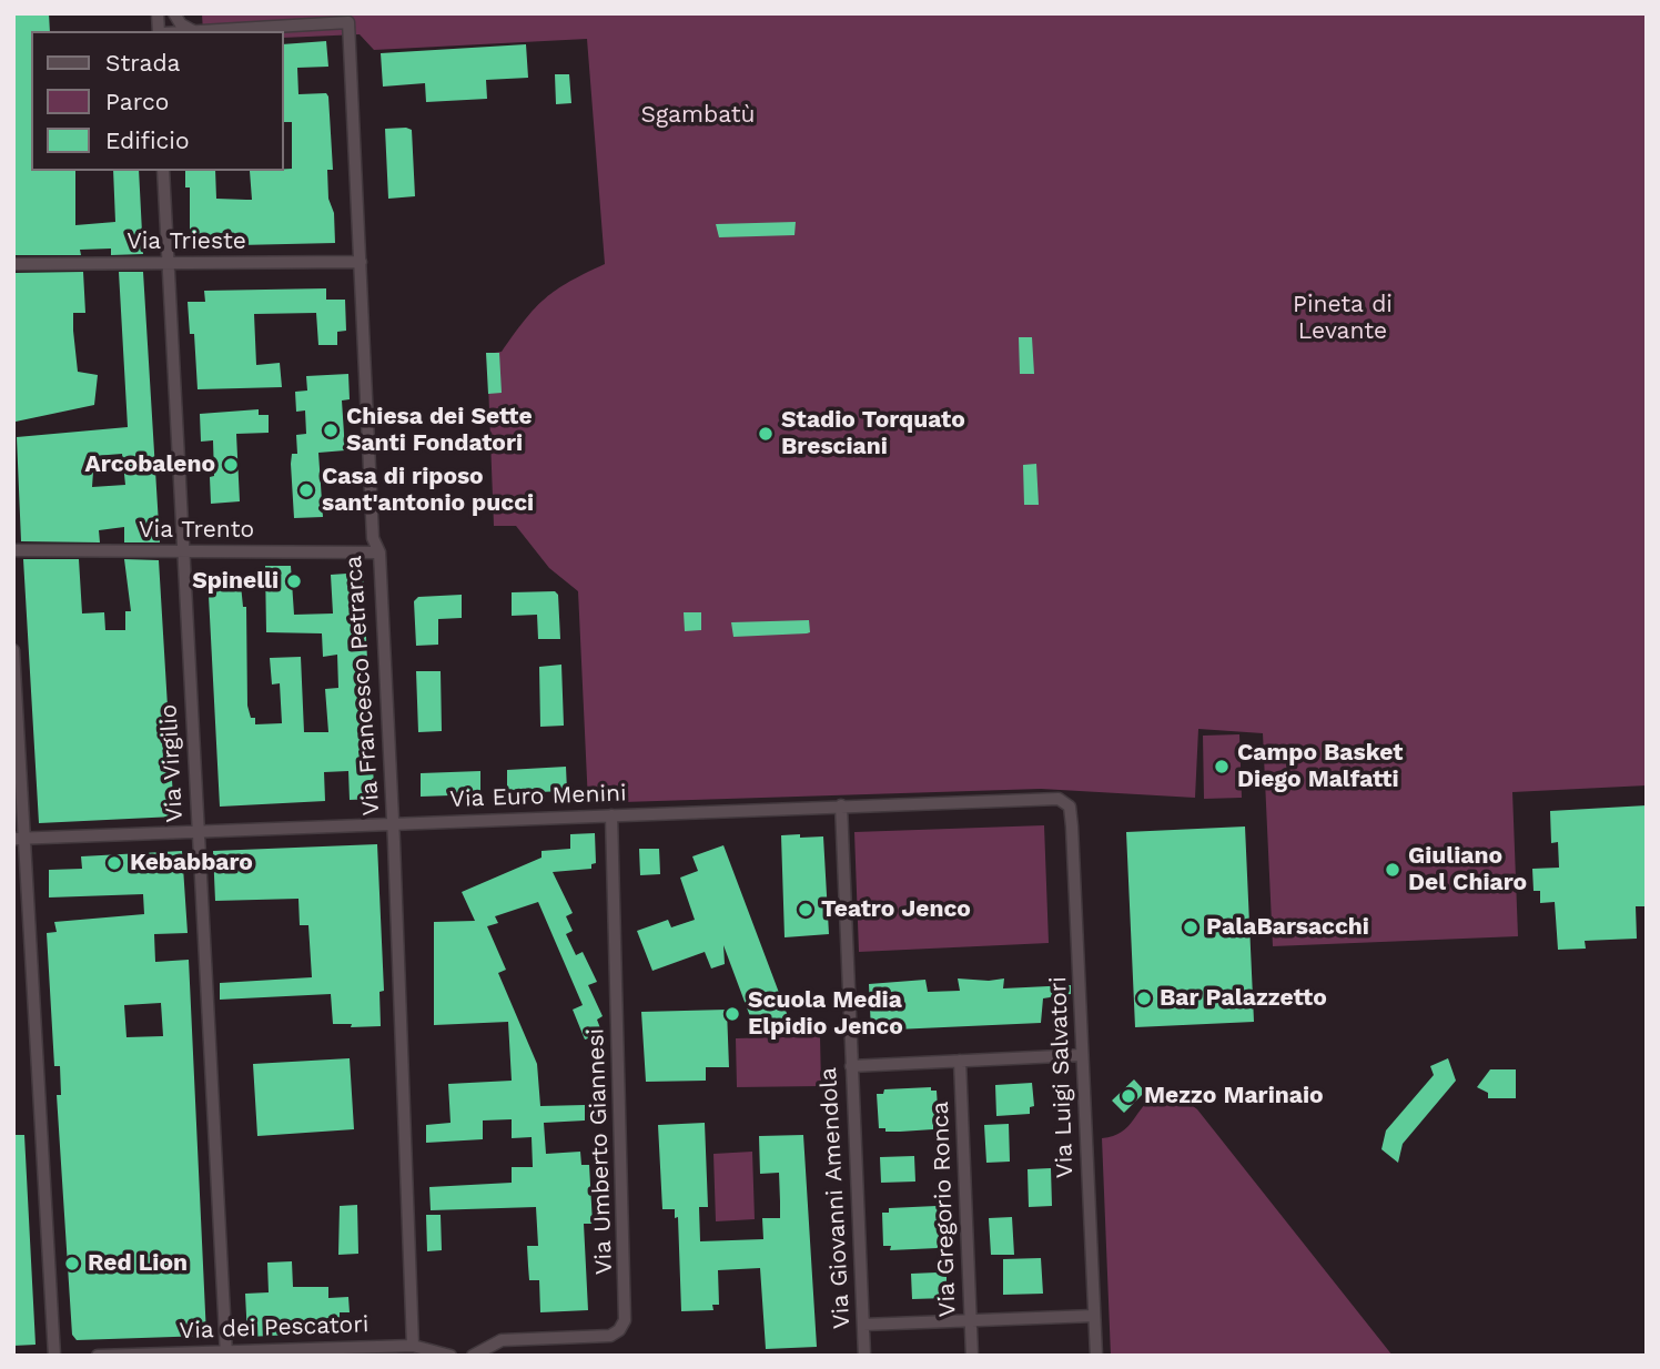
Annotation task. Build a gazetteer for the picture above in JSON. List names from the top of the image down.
{
  "streets": {
    "street": [
      "Via Trieste",
      "Via Trento",
      "Via Francesco Petrarca",
      "Via Virgilio",
      "Via Euro Menini",
      "Via Luigi Salvatori",
      "Via Umberto Giannesi",
      "Via Giovanni Amendola",
      "Via Gregorio Ronca",
      "Via dei Pescatori"
    ]
  },
  "crossings": [
    ["Via Trieste", "Via Francesco Petrarca"],
    ["Via Trieste", "Via Virgilio"],
    ["Via Trento", "Via Francesco Petrarca"],
    ["Via Trento", "Via Virgilio"],
    ["Via Francesco Petrarca", "Via Euro Menini"],
    ["Via Francesco Petrarca", "Via dei Pescatori"],
    ["Via Virgilio", "Via Euro Menini"],
    ["Via Virgilio", "Via dei Pescatori"],
    ["Via Euro Menini", "Via Luigi Salvatori"],
    ["Via Euro Menini", "Via Umberto Giannesi"],
    ["Via Euro Menini", "Via Giovanni Amendola"]
  ],
  "parks": ["Sgambatù", "Pineta di Levante"],
  "places": [
    "Chiesa dei Sette Santi Fondatori",
    "Stadio Torquato Bresciani",
    "Arcobaleno",
    "Casa di riposo sant'antonio pucci",
    "Spinelli",
    "Campo Basket Diego Malfatti",
    "Kebabbaro",
    "Giuliano Del Chiaro",
    "Teatro Jenco",
    "PalaBarsacchi",
    "Bar Palazzetto",
    "Scuola Media Elpidio Jenco",
    "Mezzo Marinaio",
    "Red Lion"
  ],
  "legend": ["Strada", "Parco", "Edificio"]
}
